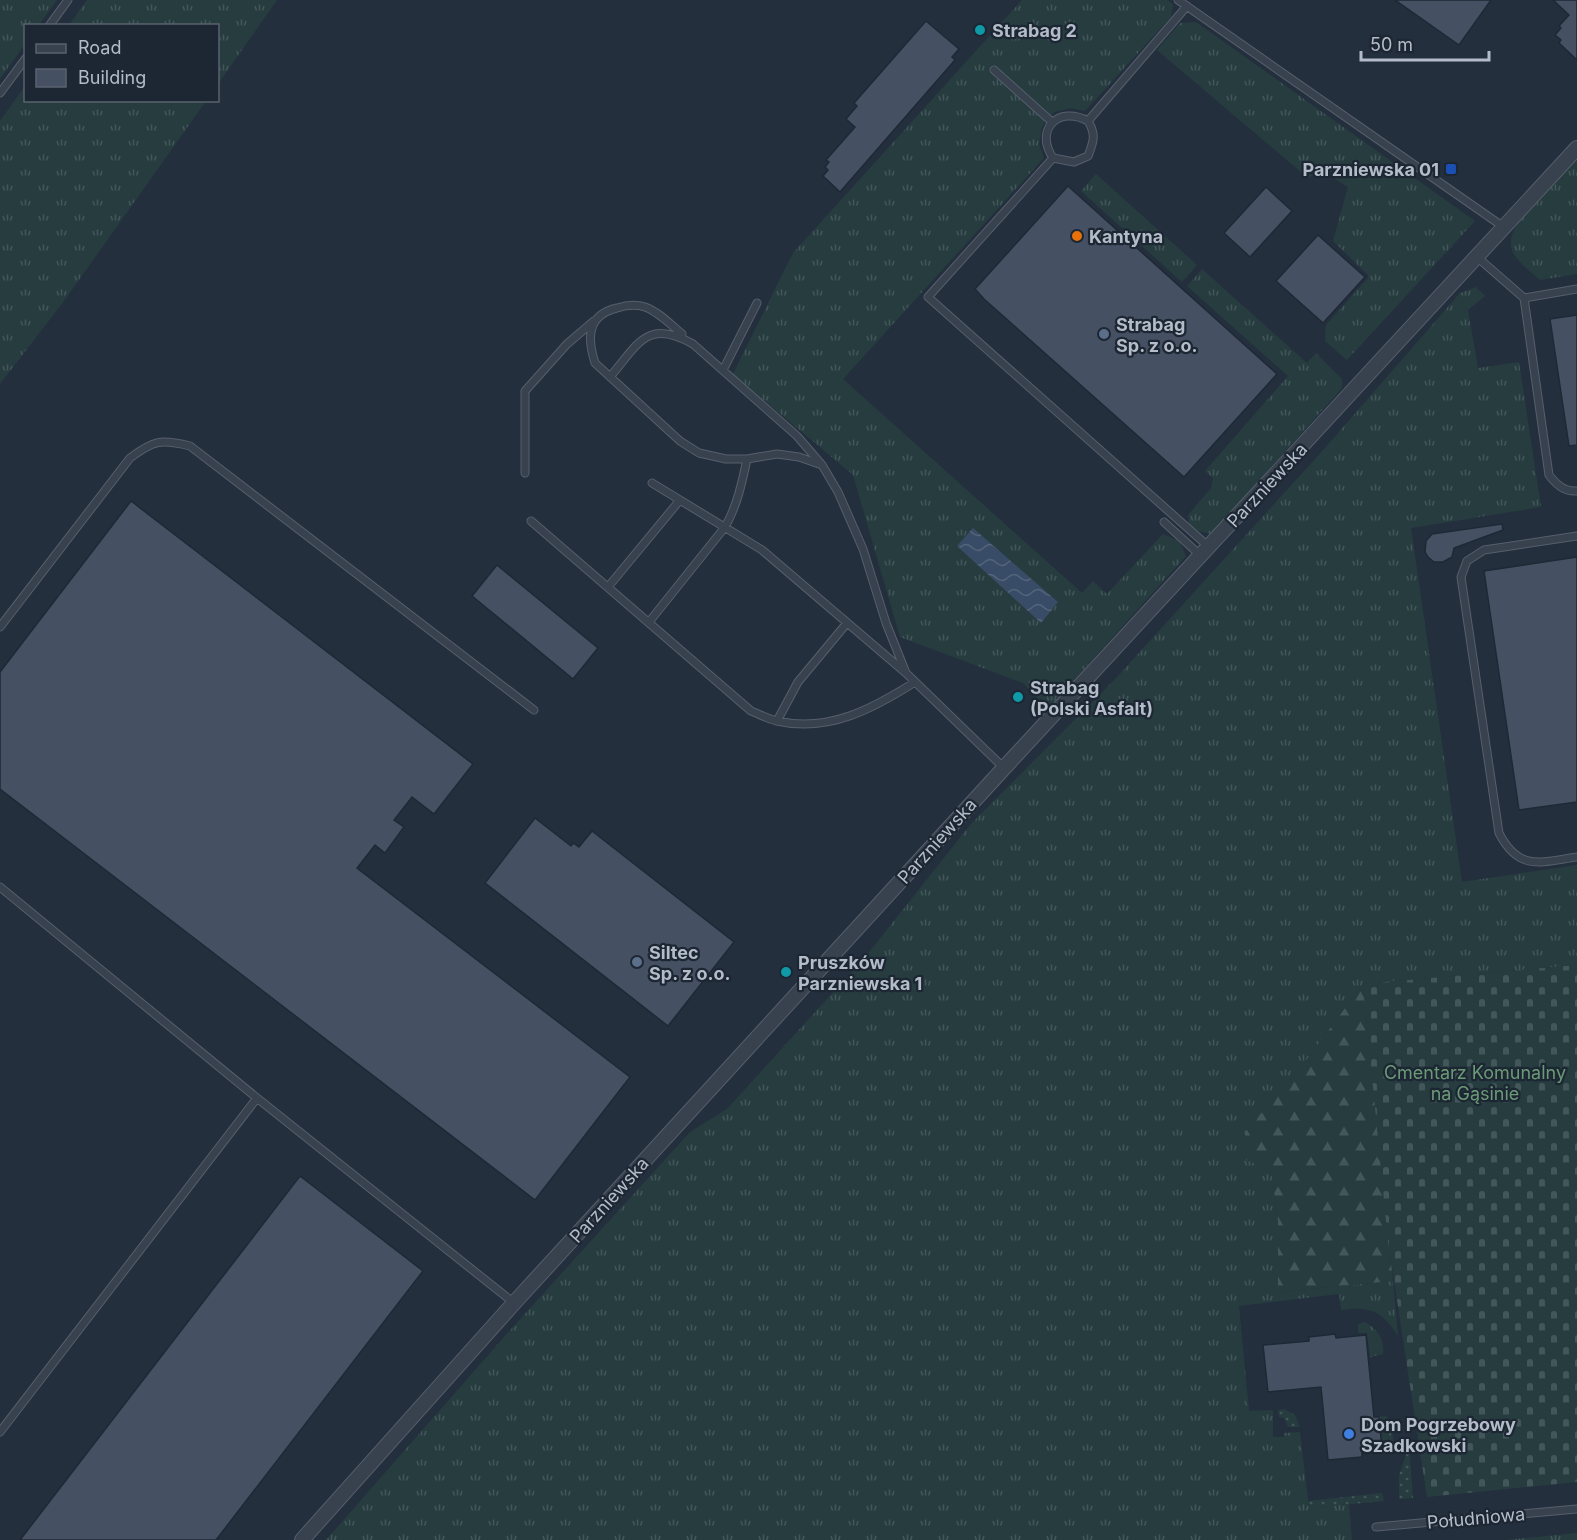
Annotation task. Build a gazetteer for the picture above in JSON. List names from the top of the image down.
{
  "streets": {
    "street": ["Parzniewska"],
    "lane": ["Południowa"]
  },
  "parks": ["Cmentarz Komunalny na Gąsinie"],
  "places": {
    "other": [
      "Strabag 2",
      "Kantyna",
      "Strabag Sp. z o.o.",
      "Strabag (Polski Asfalt)",
      "Siltec Sp. z o.o.",
      "Pruszków Parzniewska 1",
      "Dom Pogrzebowy Szadkowski"
    ],
    "transit": ["Parzniewska 01"]
  },
  "legend": ["Road", "Building"],
  "scale_bar": "50 m"
}
